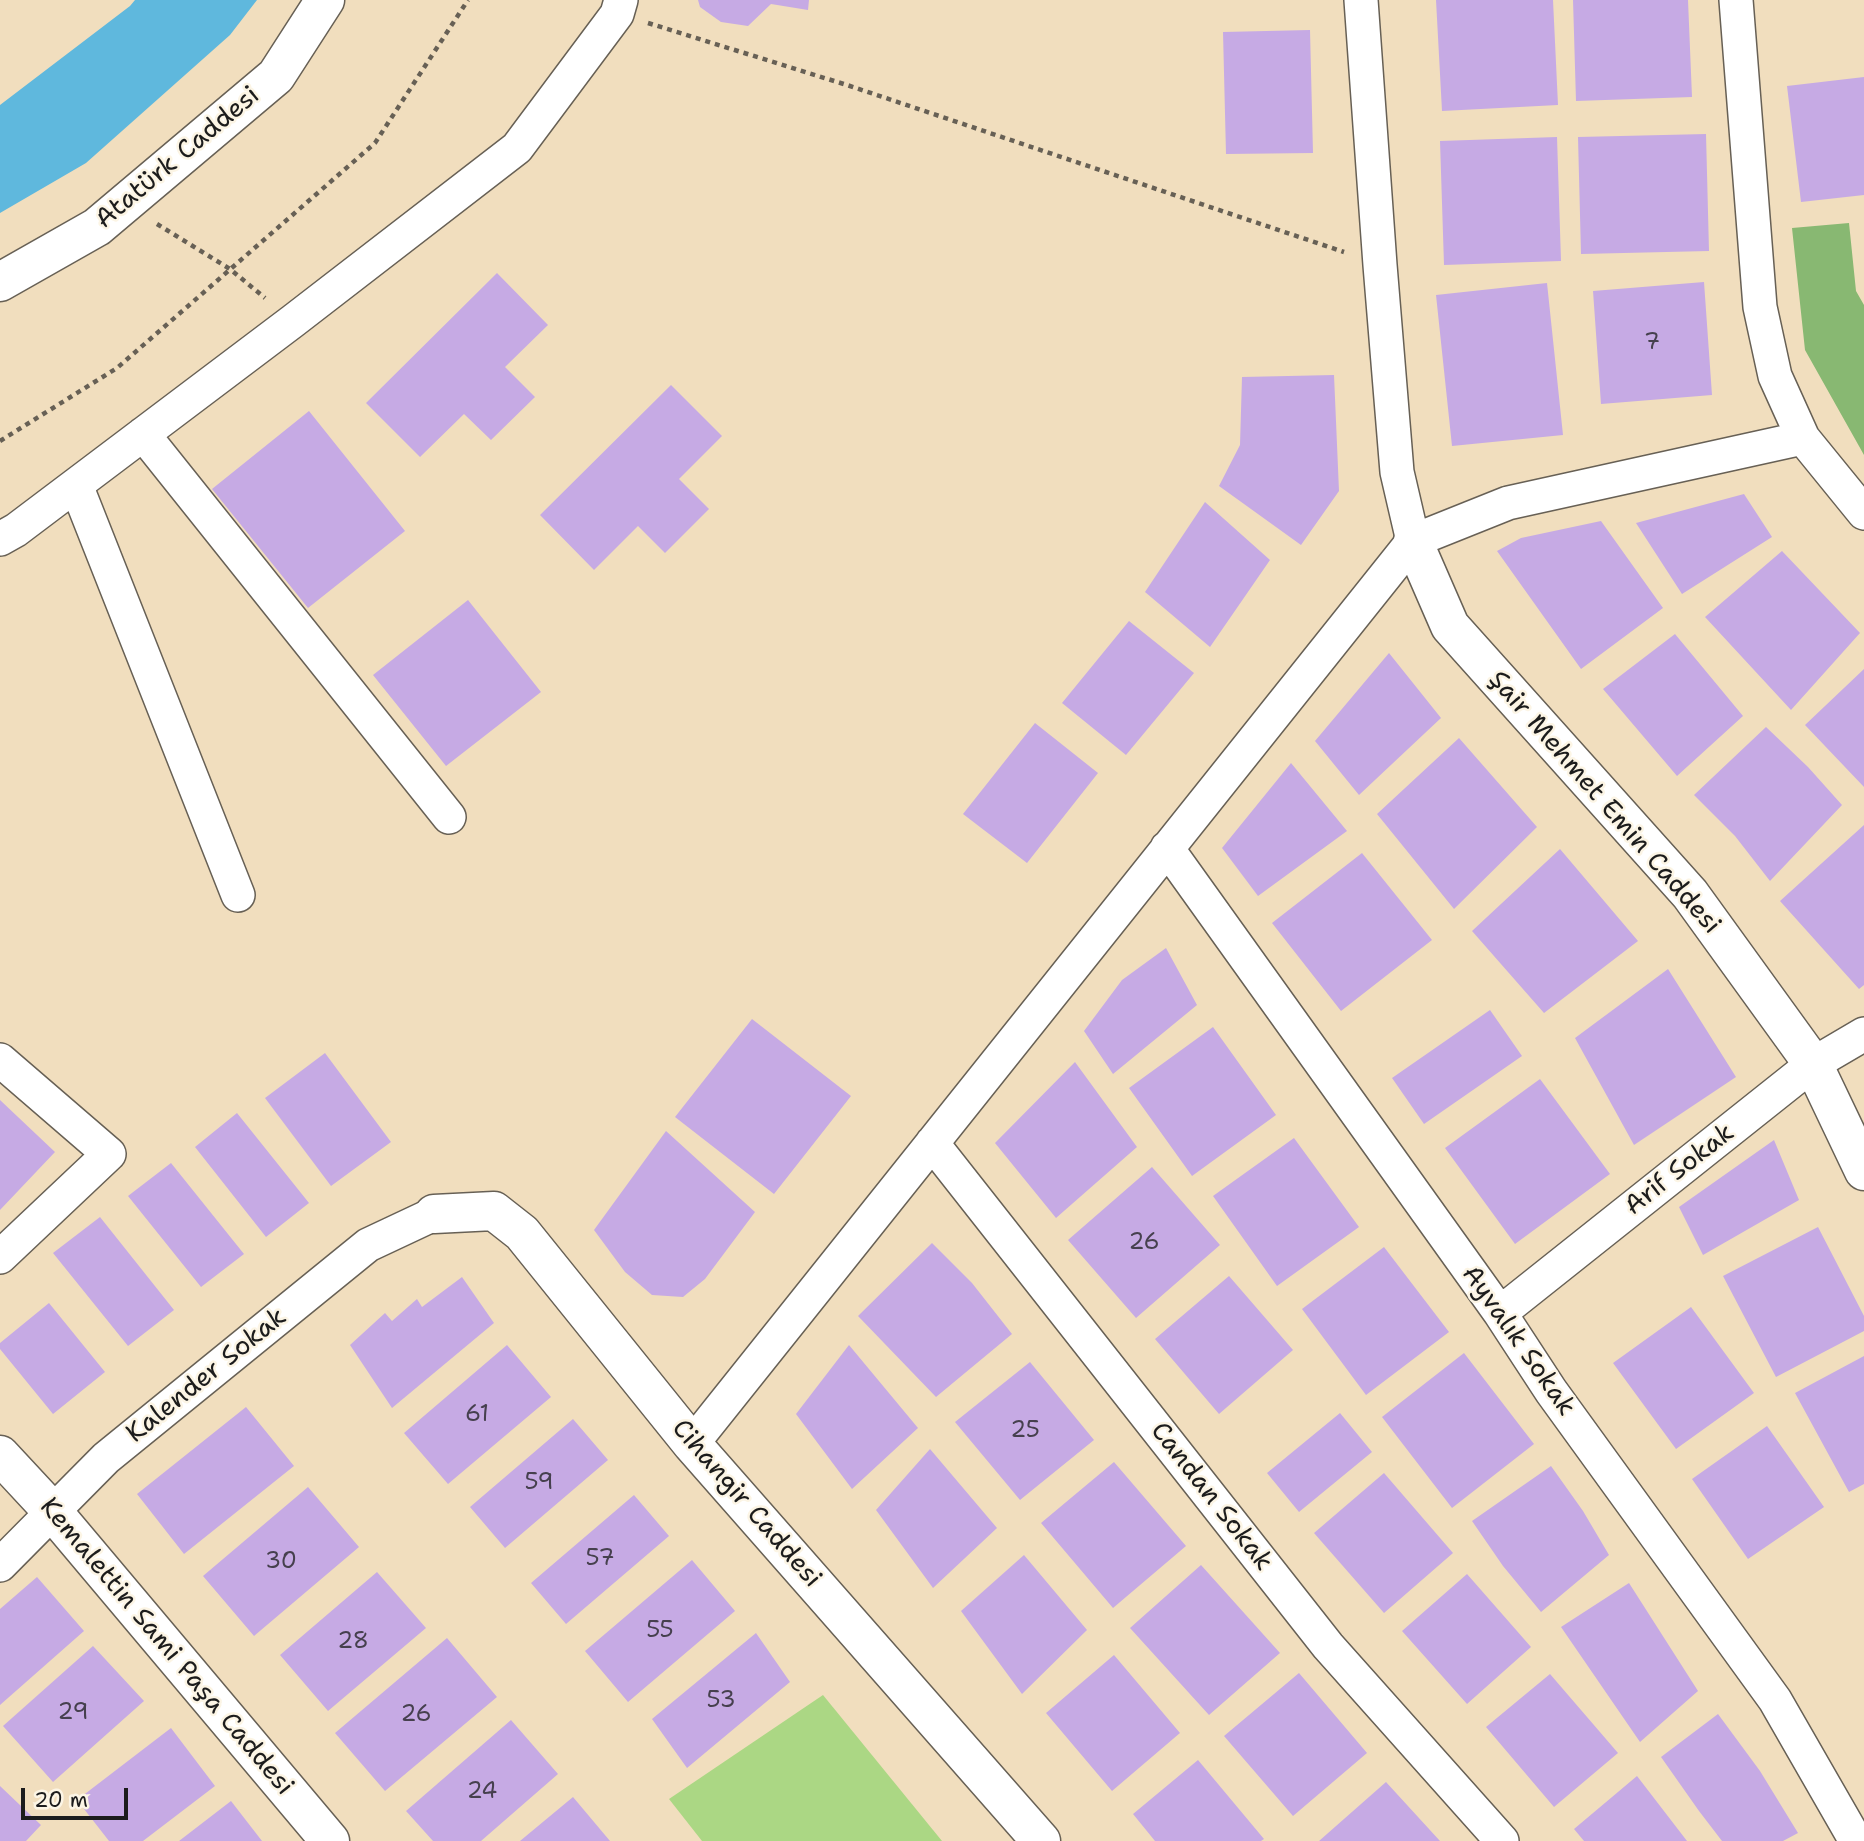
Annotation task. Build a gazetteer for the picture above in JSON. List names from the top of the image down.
{
  "streets": {
    "street": [
      "Atatürk Caddesi",
      "Şair Mehmet Emin Caddesi",
      "Arif Sokak",
      "Ayvalık Sokak",
      "Kalender Sokak",
      "Candan Sokak",
      "Cihangir Caddesi",
      "Kemalettin Sami Paşa Caddesi"
    ]
  },
  "crossings": [
    ["Şair Mehmet Emin Caddesi", "Arif Sokak"],
    ["Arif Sokak", "Ayvalık Sokak"],
    ["Kalender Sokak", "Cihangir Caddesi"],
    ["Kalender Sokak", "Kemalettin Sami Paşa Caddesi"]
  ],
  "house_numbers": [
    "7",
    "26",
    "61",
    "25",
    "59",
    "57",
    "30",
    "55",
    "28",
    "53",
    "29",
    "26",
    "24"
  ],
  "scale_bar": "20 m"
}
